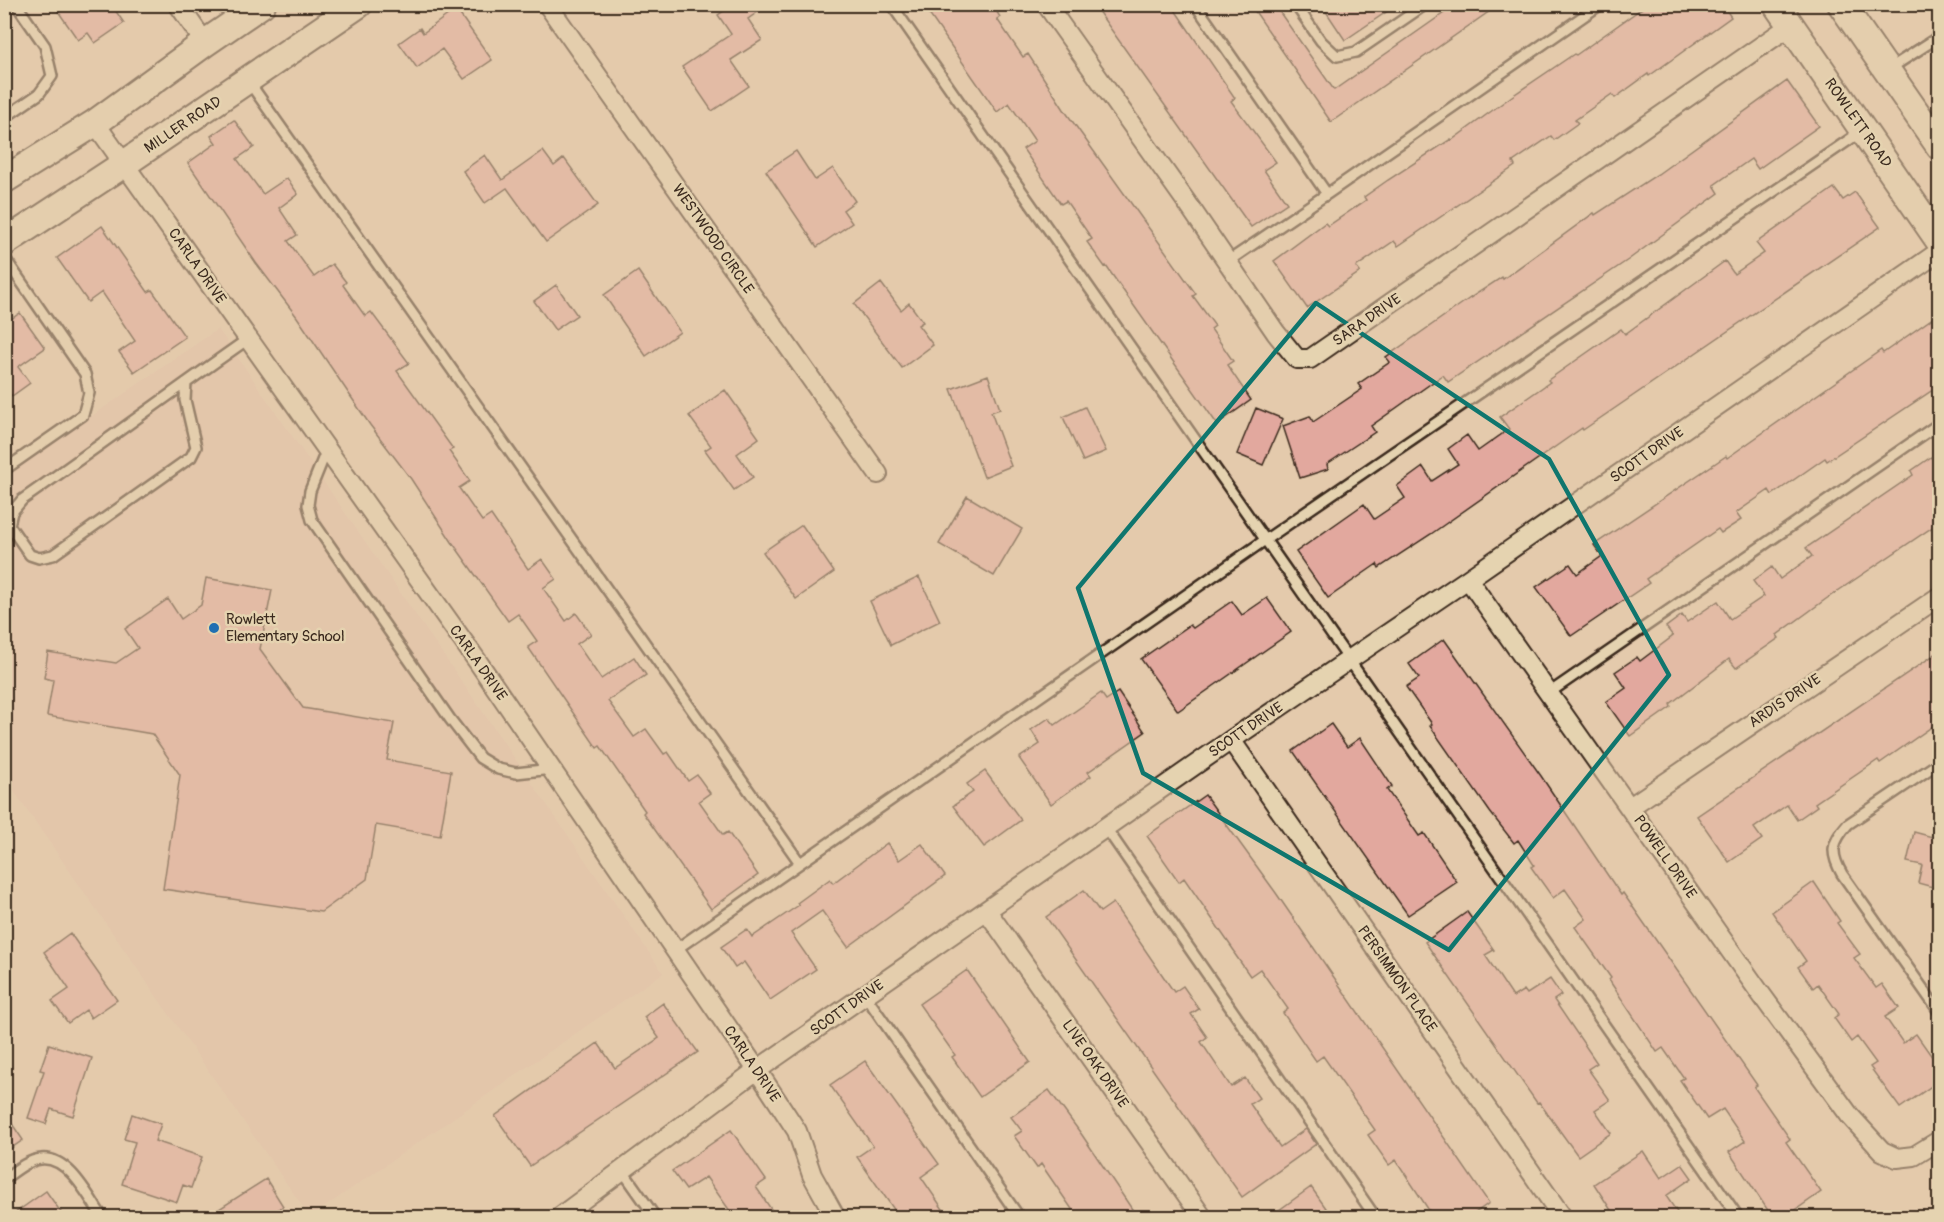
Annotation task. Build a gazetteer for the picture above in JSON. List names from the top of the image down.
{
  "streets": {
    "main road": ["ROWLETT ROAD", "MILLER ROAD"],
    "street": [
      "WESTWOOD CIRCLE",
      "CARLA DRIVE",
      "SARA DRIVE",
      "SCOTT DRIVE",
      "ARDIS DRIVE",
      "POWELL DRIVE",
      "PERSIMMON PLACE",
      "LIVE OAK DRIVE"
    ]
  },
  "crossings": [
    ["ROWLETT ROAD", "SARA DRIVE"],
    ["MILLER ROAD", "CARLA DRIVE"],
    ["CARLA DRIVE", "SCOTT DRIVE"],
    ["SCOTT DRIVE", "POWELL DRIVE"],
    ["SCOTT DRIVE", "PERSIMMON PLACE"],
    ["SCOTT DRIVE", "LIVE OAK DRIVE"],
    ["ARDIS DRIVE", "POWELL DRIVE"]
  ],
  "places": ["Rowlett Elementary School"]
}
